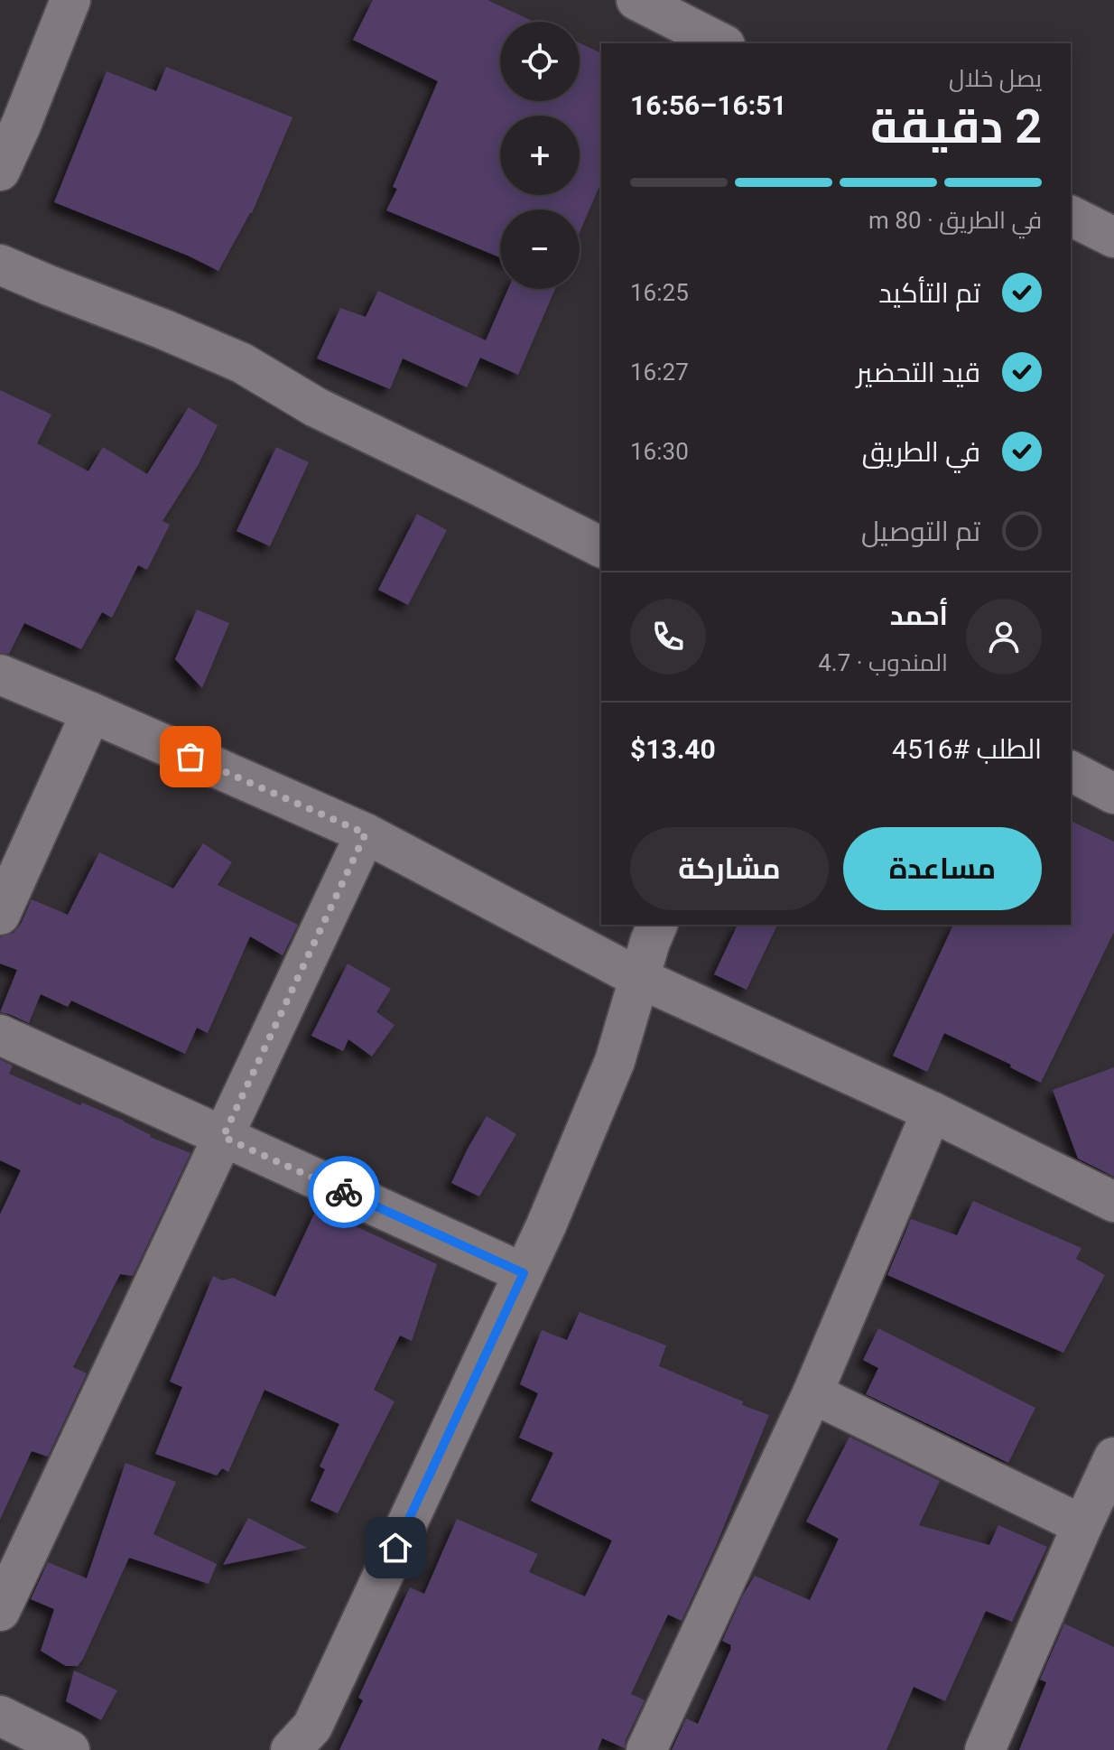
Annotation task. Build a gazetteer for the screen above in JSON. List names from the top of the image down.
{
  "page": {
    "map_buttons": ["+", "−"],
    "heading": ["2 دقيقة", "يصل خلال", "16:51–16:56"],
    "panel": [
      "أحمد",
      "المندوب · 4.7",
      "الطلب #4516",
      "$13.40"
    ],
    "bar": "في الطريق · 80 m",
    "list": [
      ["تم التأكيد", "16:25"],
      ["قيد التحضير", "16:27"],
      ["في الطريق", "16:30"],
      "تم التوصيل"
    ],
    "buttons": ["مساعدة", "مشاركة"]
  }
}
